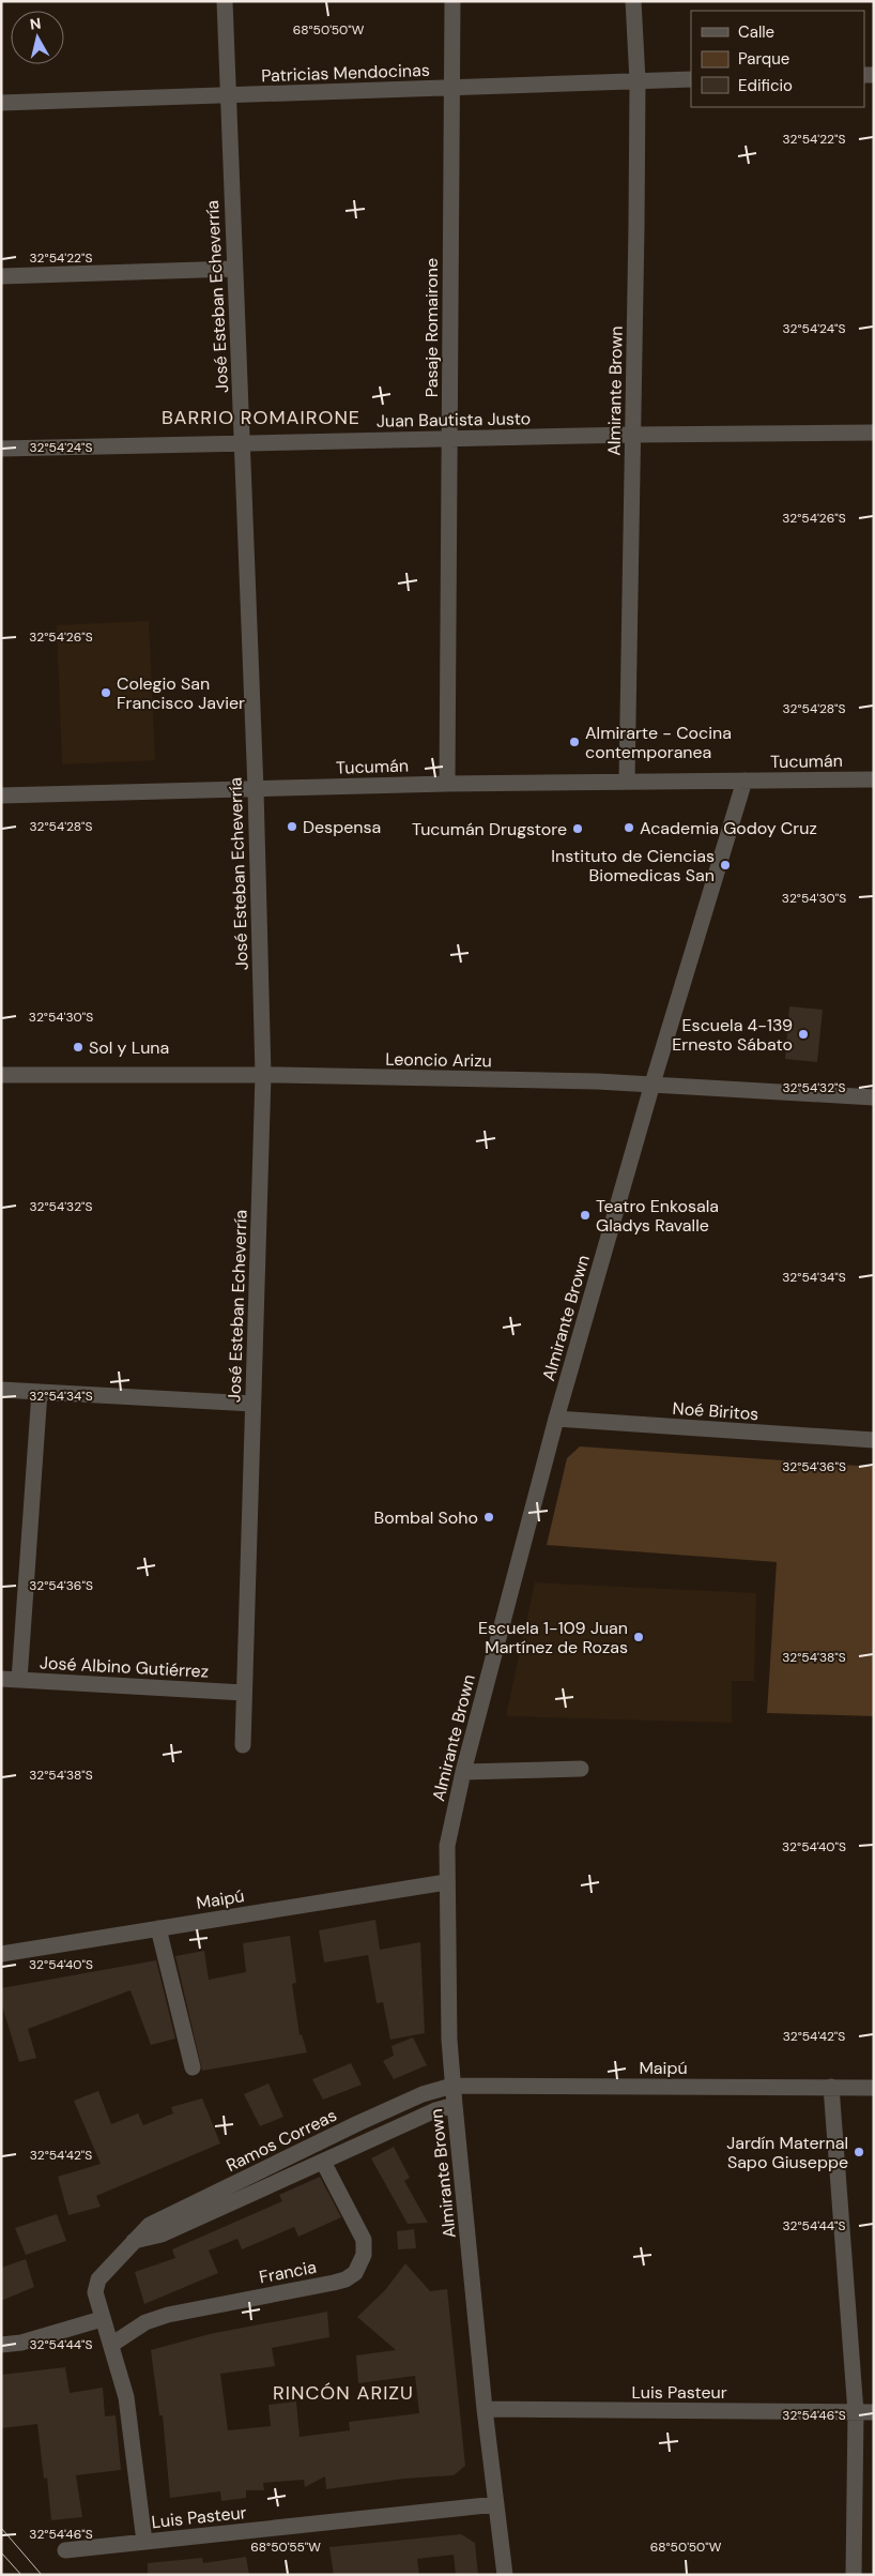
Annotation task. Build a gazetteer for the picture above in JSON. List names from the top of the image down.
{
  "streets": {
    "street": [
      "Patricias Mendocinas",
      "José Esteban Echeverría",
      "Pasaje Romairone",
      "Almirante Brown",
      "Juan Bautista Justo",
      "Tucumán",
      "Leoncio Arizu",
      "Noé Biritos",
      "José Albino Gutiérrez",
      "Maipú",
      "Ramos Correas",
      "Francia",
      "Luis Pasteur"
    ]
  },
  "crossings": [
    ["Patricias Mendocinas", "José Esteban Echeverría"],
    ["Patricias Mendocinas", "Pasaje Romairone"],
    ["Patricias Mendocinas", "Almirante Brown"],
    ["José Esteban Echeverría", "Juan Bautista Justo"],
    ["José Esteban Echeverría", "Tucumán"],
    ["José Esteban Echeverría", "Leoncio Arizu"],
    ["José Esteban Echeverría", "José Albino Gutiérrez"],
    ["Pasaje Romairone", "Juan Bautista Justo"],
    ["Pasaje Romairone", "Tucumán"],
    ["Almirante Brown", "Juan Bautista Justo"],
    ["Almirante Brown", "Tucumán"],
    ["Almirante Brown", "Leoncio Arizu"],
    ["Almirante Brown", "Noé Biritos"],
    ["Almirante Brown", "Maipú"],
    ["Almirante Brown", "Ramos Correas"],
    ["Almirante Brown", "Luis Pasteur"],
    ["Maipú", "Ramos Correas"],
    ["Ramos Correas", "Francia"]
  ],
  "districts": ["BARRIO ROMAIRONE", "RINCÓN ARIZU"],
  "places": [
    "Colegio San Francisco Javier",
    "Almirarte - Cocina contemporanea",
    "Despensa",
    "Academia Godoy Cruz",
    "Tucumán Drugstore",
    "Instituto de Ciencias Biomedicas San",
    "Escuela 4-139 Ernesto Sábato",
    "Sol y Luna",
    "Teatro Enkosala Gladys Ravalle",
    "Bombal Soho",
    "Escuela 1-109 Juan Martínez de Rozas",
    "Jardín Maternal Sapo Giuseppe"
  ],
  "legend": ["Calle", "Parque", "Edificio"],
  "north": "top",
  "coordinates": [
    "68°50'50\"W",
    "32°54'22\"S",
    "32°54'24\"S",
    "32°54'26\"S",
    "32°54'28\"S",
    "32°54'30\"S",
    "32°54'32\"S",
    "32°54'34\"S",
    "32°54'36\"S",
    "32°54'38\"S",
    "32°54'40\"S",
    "32°54'42\"S",
    "32°54'44\"S",
    "32°54'46\"S",
    "68°50'55\"W"
  ]
}
